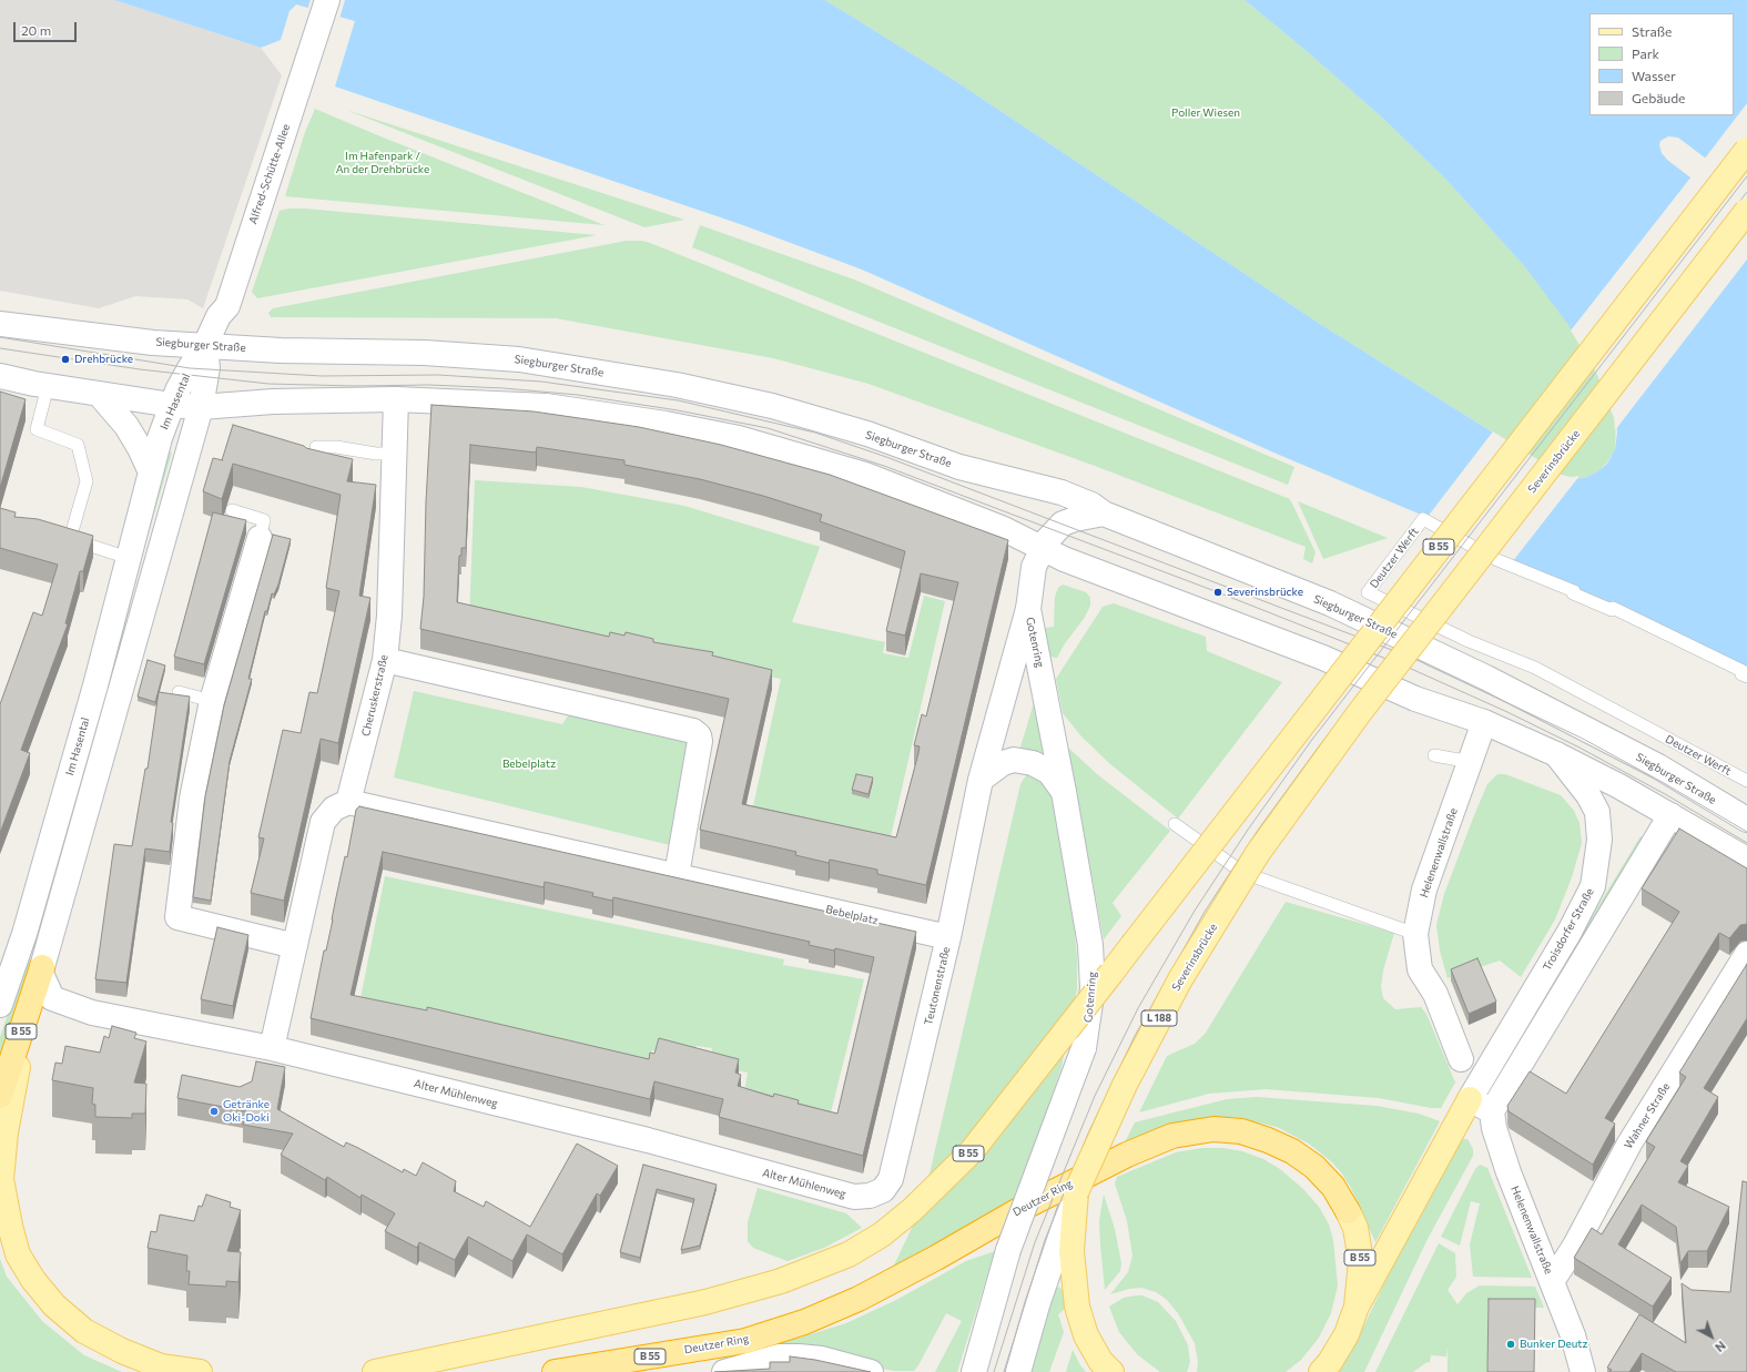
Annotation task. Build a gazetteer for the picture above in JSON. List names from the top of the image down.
{
  "streets": {
    "highway": ["B 55", "Deutzer Ring"],
    "main road": [
      "Alfred-Schütte-Allee",
      "Siegburger Straße",
      "Im Hasental",
      "Severinsbrücke",
      "Gotenring",
      "Cheruskerstraße",
      "Helenenwallstraße",
      "Bebelplatz",
      "Troisdorfer Straße",
      "Teutonenstraße",
      "L 188",
      "Alter Mühlenweg",
      "Wahner Straße"
    ],
    "lane": ["Deutzer Werft"]
  },
  "crossings": [
    ["Alfred-Schütte-Allee", "Siegburger Straße"],
    ["Alfred-Schütte-Allee", "Im Hasental"],
    ["Siegburger Straße", "Im Hasental"],
    ["Im Hasental", "B 55"],
    ["Im Hasental", "Alter Mühlenweg"],
    ["Severinsbrücke", "L 188"],
    ["Severinsbrücke", "Deutzer Ring"],
    ["B 55", "Alter Mühlenweg"],
    ["Gotenring", "Teutonenstraße"],
    ["Cheruskerstraße", "Bebelplatz"],
    ["Helenenwallstraße", "Wahner Straße"],
    ["Bebelplatz", "Teutonenstraße"],
    ["Teutonenstraße", "Alter Mühlenweg"],
    ["L 188", "Deutzer Ring"]
  ],
  "parks": ["Poller Wiesen", "Im Hafenpark / An der Drehbrücke", "Bebelplatz"],
  "places": [
    "Drehbrücke",
    "Severinsbrücke",
    "Getränke Oki-Doki",
    "Bunker Deutz"
  ],
  "legend": [
    "Straße",
    "Park",
    "Wasser",
    "Gebäude"
  ],
  "scale_bar": "20 m",
  "north": "bottom right"
}
